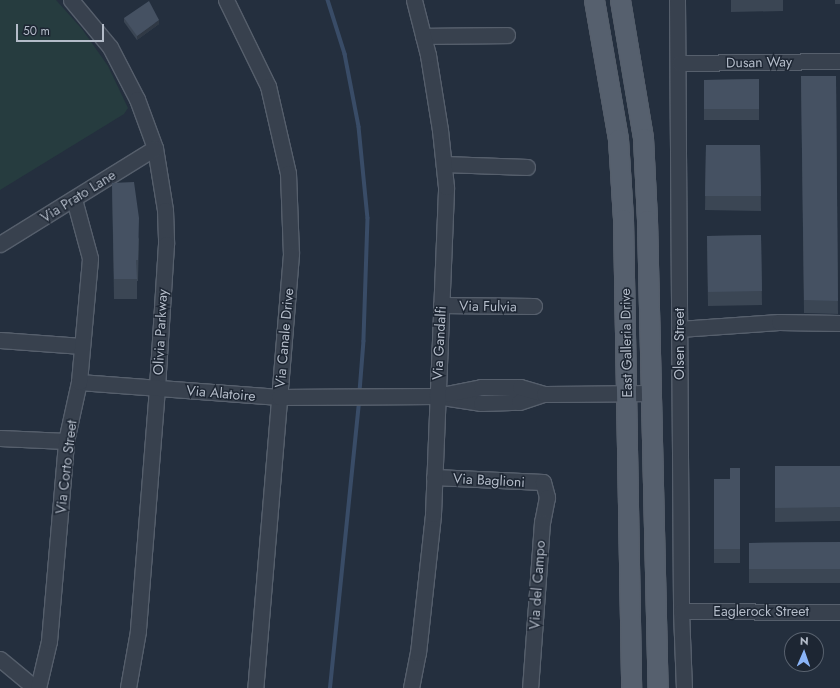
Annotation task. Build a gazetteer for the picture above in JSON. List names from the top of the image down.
{
  "streets": {
    "main road": ["East Galleria Drive"],
    "street": [
      "Dusan Way",
      "Via Prato Lane",
      "Via Fulvia",
      "Olivia Parkway",
      "Via Canale Drive",
      "Via Gandalfi",
      "Olsen Street",
      "Via Alatoire",
      "Via Corto Street",
      "Via Baglioni",
      "Via del Campo",
      "Eaglerock Street"
    ]
  },
  "crossings": [
    ["Dusan Way", "Olsen Street"],
    ["Via Prato Lane", "Olivia Parkway"],
    ["Via Prato Lane", "Via Corto Street"],
    ["Via Fulvia", "Via Gandalfi"],
    ["Olivia Parkway", "Via Alatoire"],
    ["Via Canale Drive", "Via Alatoire"],
    ["Via Gandalfi", "Via Alatoire"],
    ["Via Gandalfi", "Via Baglioni"],
    ["East Galleria Drive", "Via Alatoire"],
    ["Olsen Street", "Eaglerock Street"],
    ["Via Alatoire", "Via Corto Street"],
    ["Via Baglioni", "Via del Campo"]
  ],
  "scale_bar": "50 m",
  "north": "top"
}
